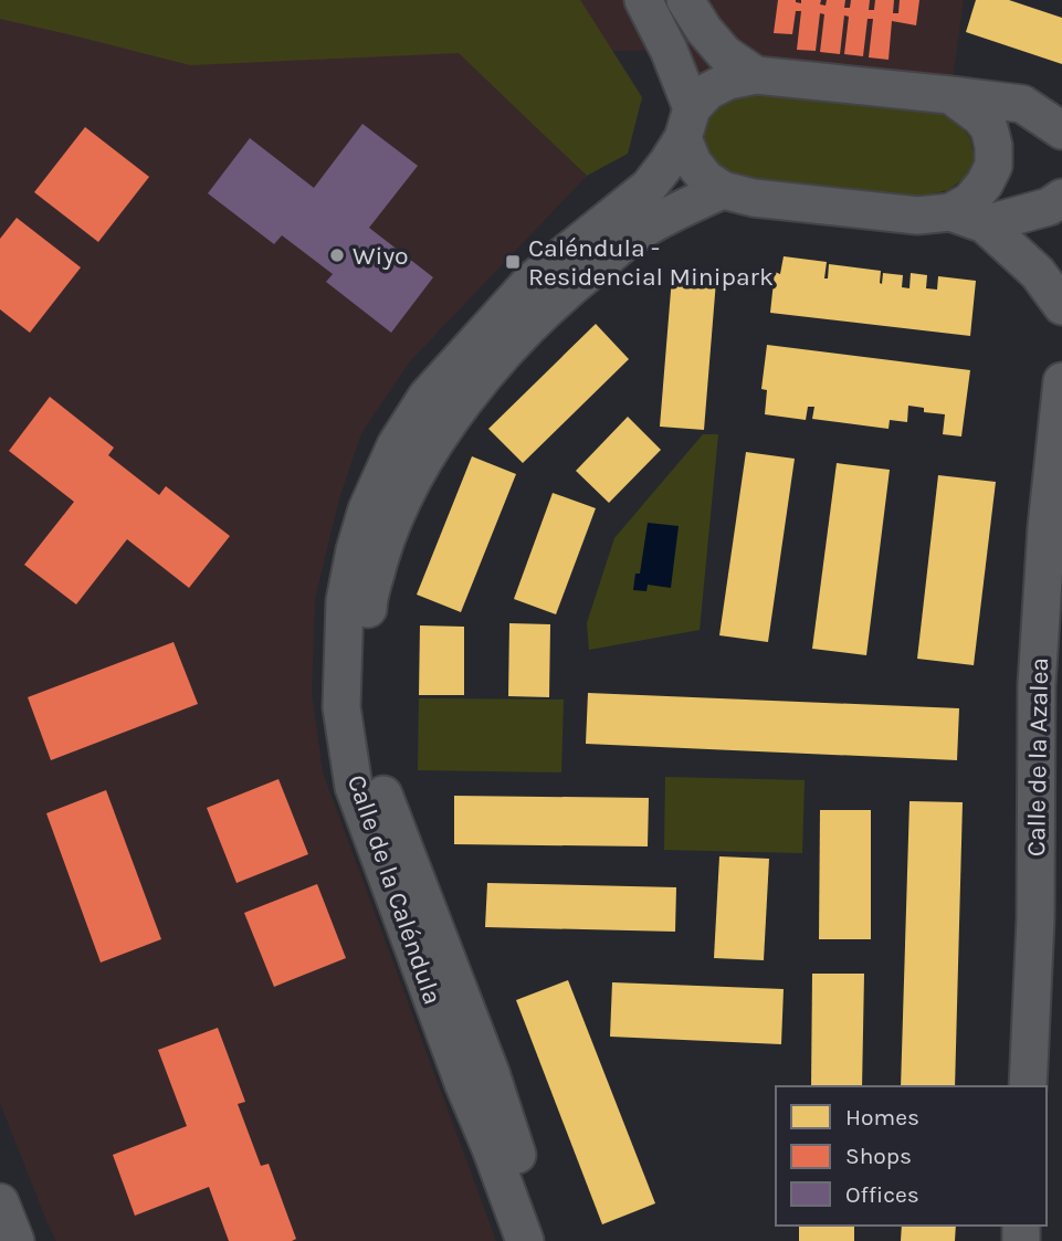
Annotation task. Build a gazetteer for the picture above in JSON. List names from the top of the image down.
{
  "streets": {
    "street": ["Calle de la Azalea", "Calle de la Caléndula"]
  },
  "places": {
    "other": ["Wiyo"],
    "transit": ["Caléndula - Residencial Minipark"]
  },
  "legend": ["Homes", "Shops", "Offices"]
}
